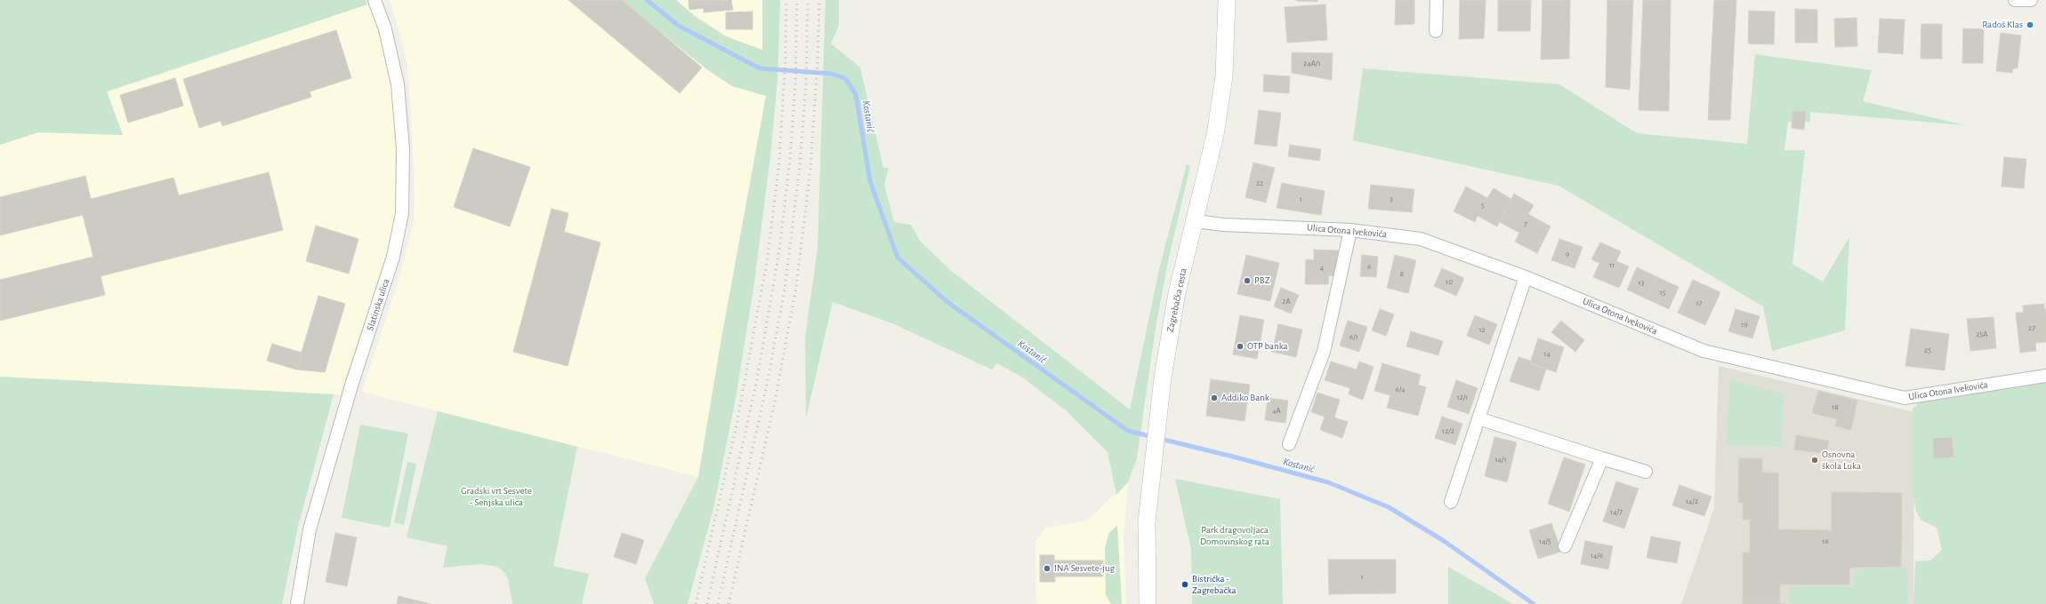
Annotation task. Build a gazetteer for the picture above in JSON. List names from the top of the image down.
{
  "streets": {
    "main road": ["Zagrebačka cesta"],
    "street": ["Ulica Otona Ivekovića", "Slatinska ulica"]
  },
  "crossings": [
    ["Ulica Otona Ivekovića", "Zagrebačka cesta"]
  ],
  "water": ["Kostanić"],
  "parks": ["Gradski vrt Sesvete - Senjska ulica", "Park dragovoljaca Domovinskog rata"],
  "places": [
    "Radoš Klas",
    "PBZ",
    "OTP banka",
    "Addiko Bank",
    "Osnovna škola Luka",
    "INA Sesvete-jug",
    "Bistrička - Zagrebačka"
  ],
  "house_numbers": [
    "24A/1",
    "22",
    "1",
    "3",
    "5",
    "7",
    "9",
    "11",
    "6",
    "4",
    "8",
    "10",
    "13",
    "15",
    "2A",
    "17",
    "19",
    "27",
    "12",
    "25A",
    "6/1",
    "25",
    "14",
    "6/4",
    "12/1",
    "18",
    "4A",
    "12/2",
    "14/1",
    "14/2",
    "14/7",
    "14/5",
    "16",
    "14/6",
    "1"
  ]
}
